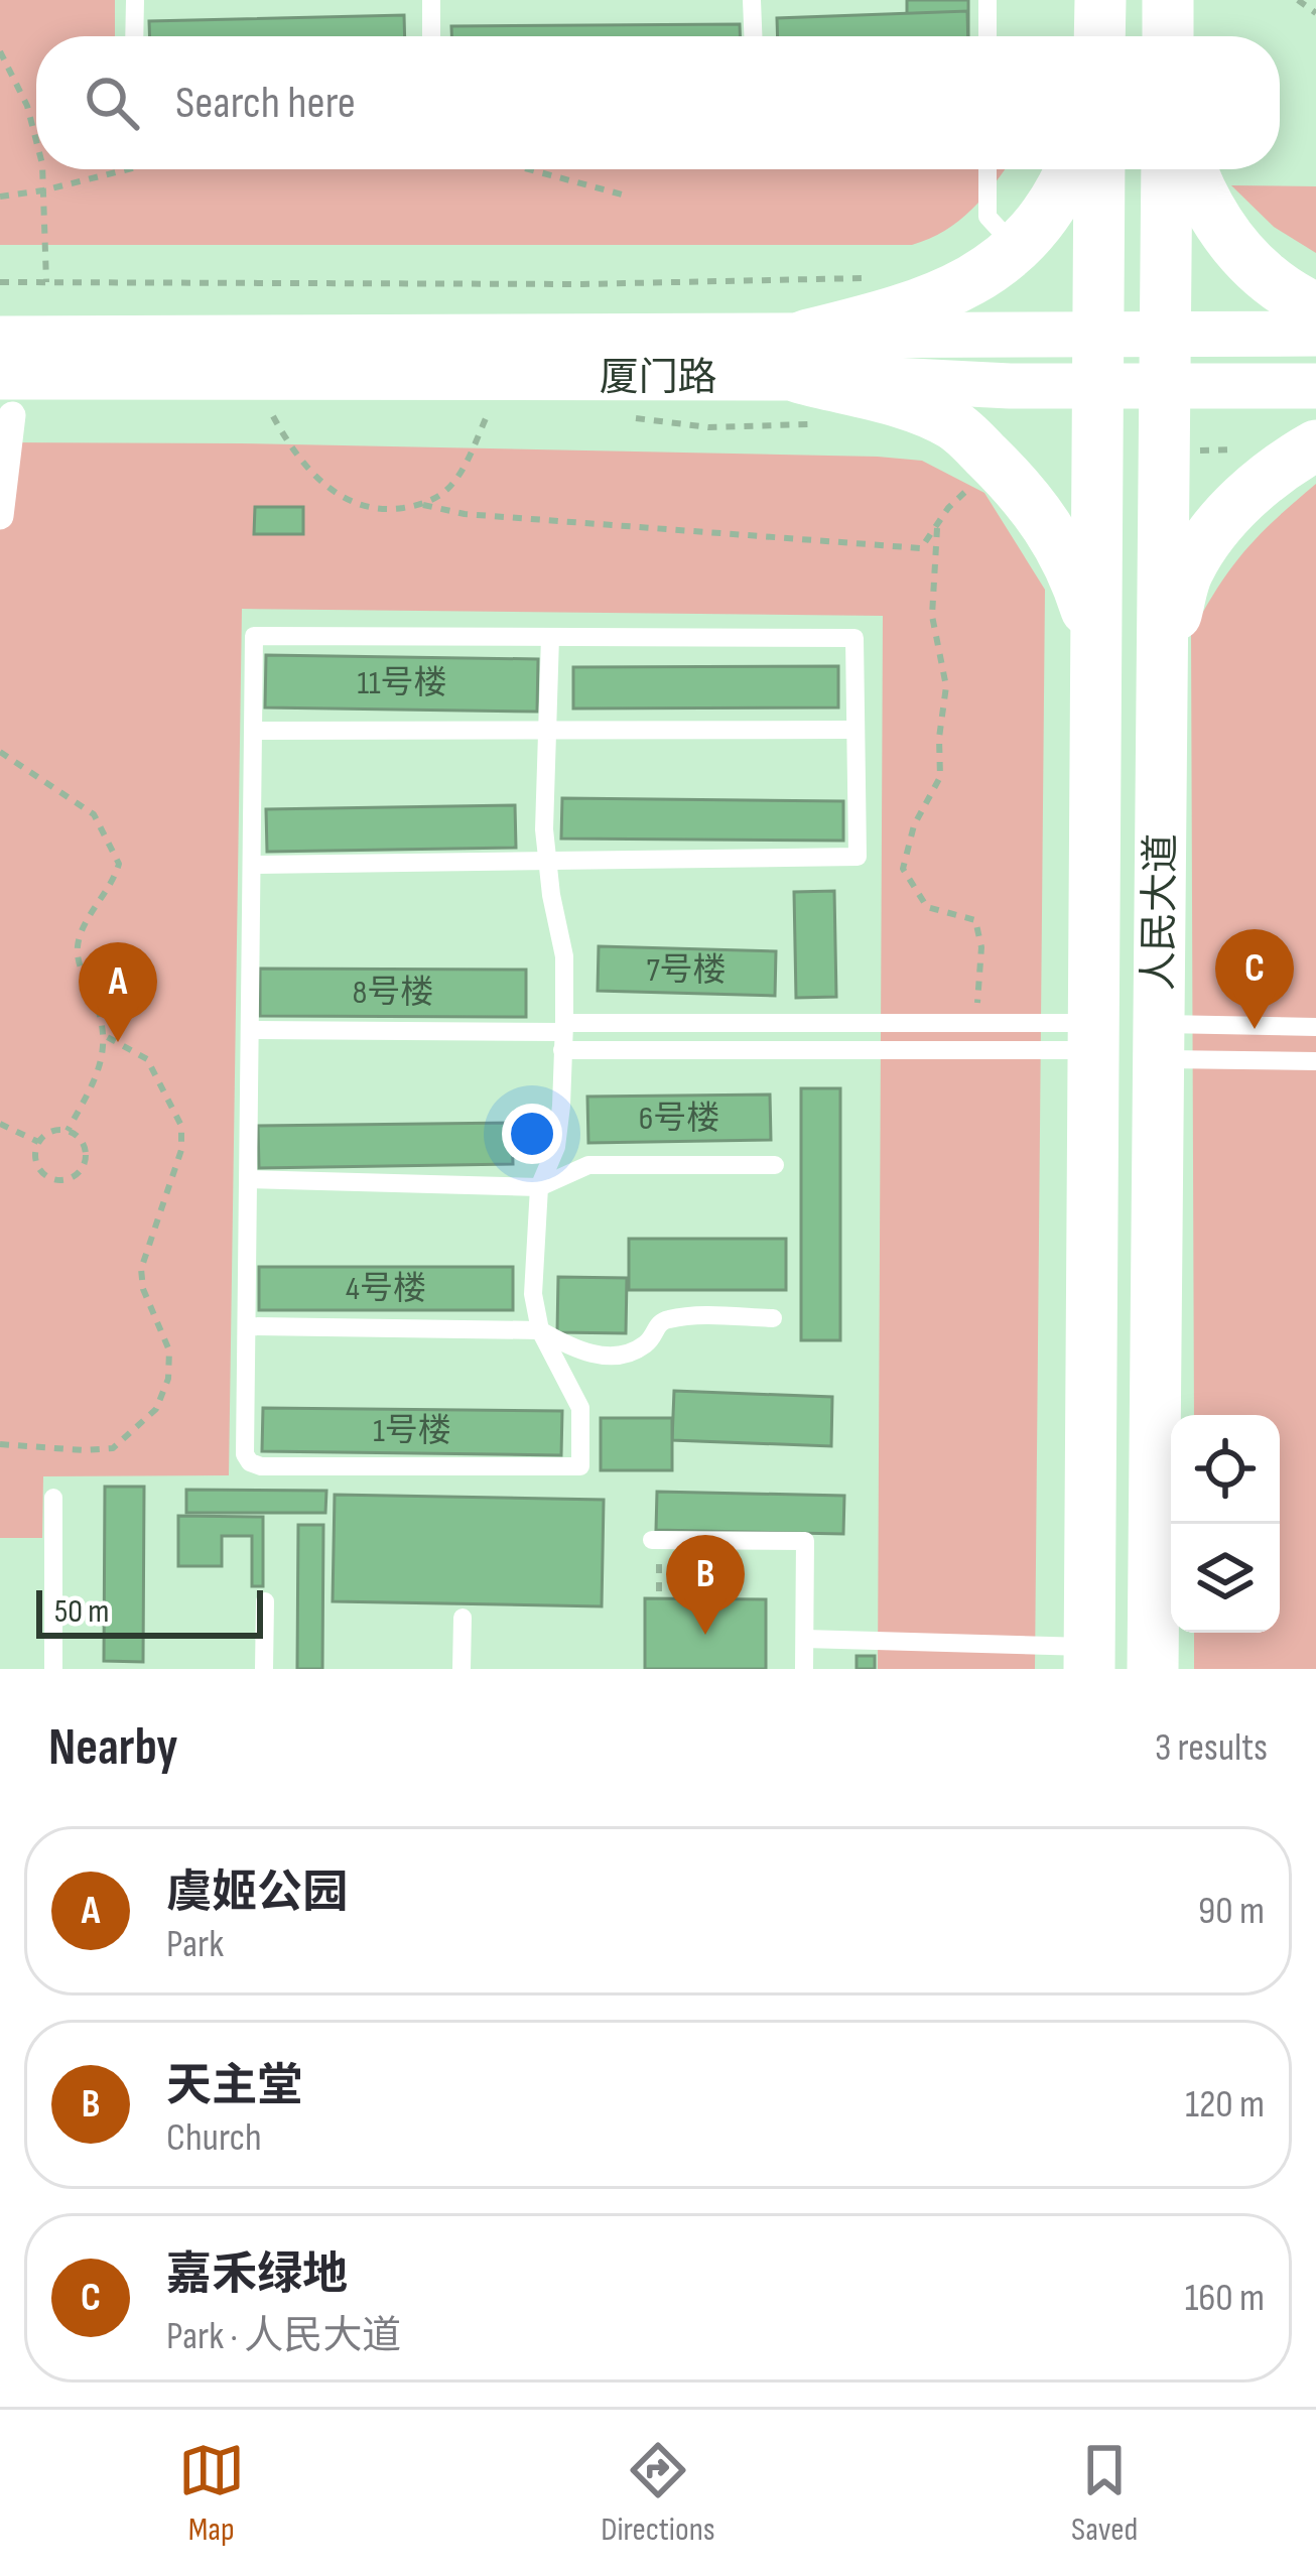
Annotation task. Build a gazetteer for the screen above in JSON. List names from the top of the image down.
{
  "streets": {
    "main road": ["人民大道"],
    "street": ["厦门路"]
  },
  "crossings": [
    ["厦门路", "人民大道"]
  ],
  "house_numbers": [
    "11号楼",
    "7号楼",
    "8号楼",
    "6号楼",
    "4号楼",
    "1号楼"
  ],
  "scale_bar": "50 m",
  "page": {
    "search": "Search here",
    "pins": ["C", "A", "B"],
    "scale": "50 m",
    "heading": ["Nearby", "3 results"],
    "list": [
      {
        "mark": "A",
        "name": "虞姬公园",
        "note": "Park",
        "value": "90 m"
      },
      {
        "mark": "B",
        "name": "天主堂",
        "note": "Church",
        "value": "120 m"
      },
      {
        "mark": "C",
        "name": "嘉禾绿地",
        "note": "Park · 人民大道",
        "value": "160 m"
      }
    ],
    "nav": ["Map", "Directions", "Saved"]
  }
}
